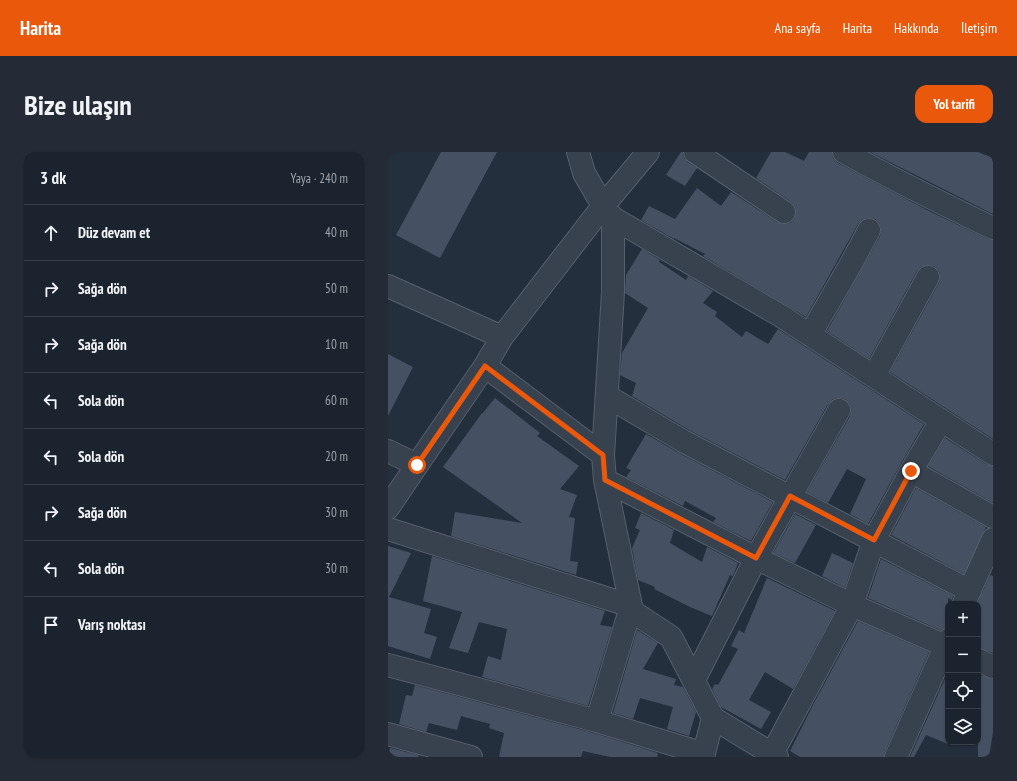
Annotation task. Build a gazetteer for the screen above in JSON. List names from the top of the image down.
{
  "page": {
    "header": "Harita",
    "nav": [
      "Ana sayfa",
      "Harita",
      "Hakkında",
      "İletişim"
    ],
    "buttons": "Yol tarifi",
    "title": "Bize ulaşın",
    "heading": ["3 dk", "Yaya · 240 m"],
    "list": [
      ["Düz devam et", "40 m"],
      ["Sağa dön", "50 m"],
      ["Sağa dön", "10 m"],
      ["Sola dön", "60 m"],
      ["Sola dön", "20 m"],
      ["Sağa dön", "30 m"],
      ["Sola dön", "30 m"],
      "Varış noktası"
    ],
    "map_buttons": ["+", "−"]
  }
}
